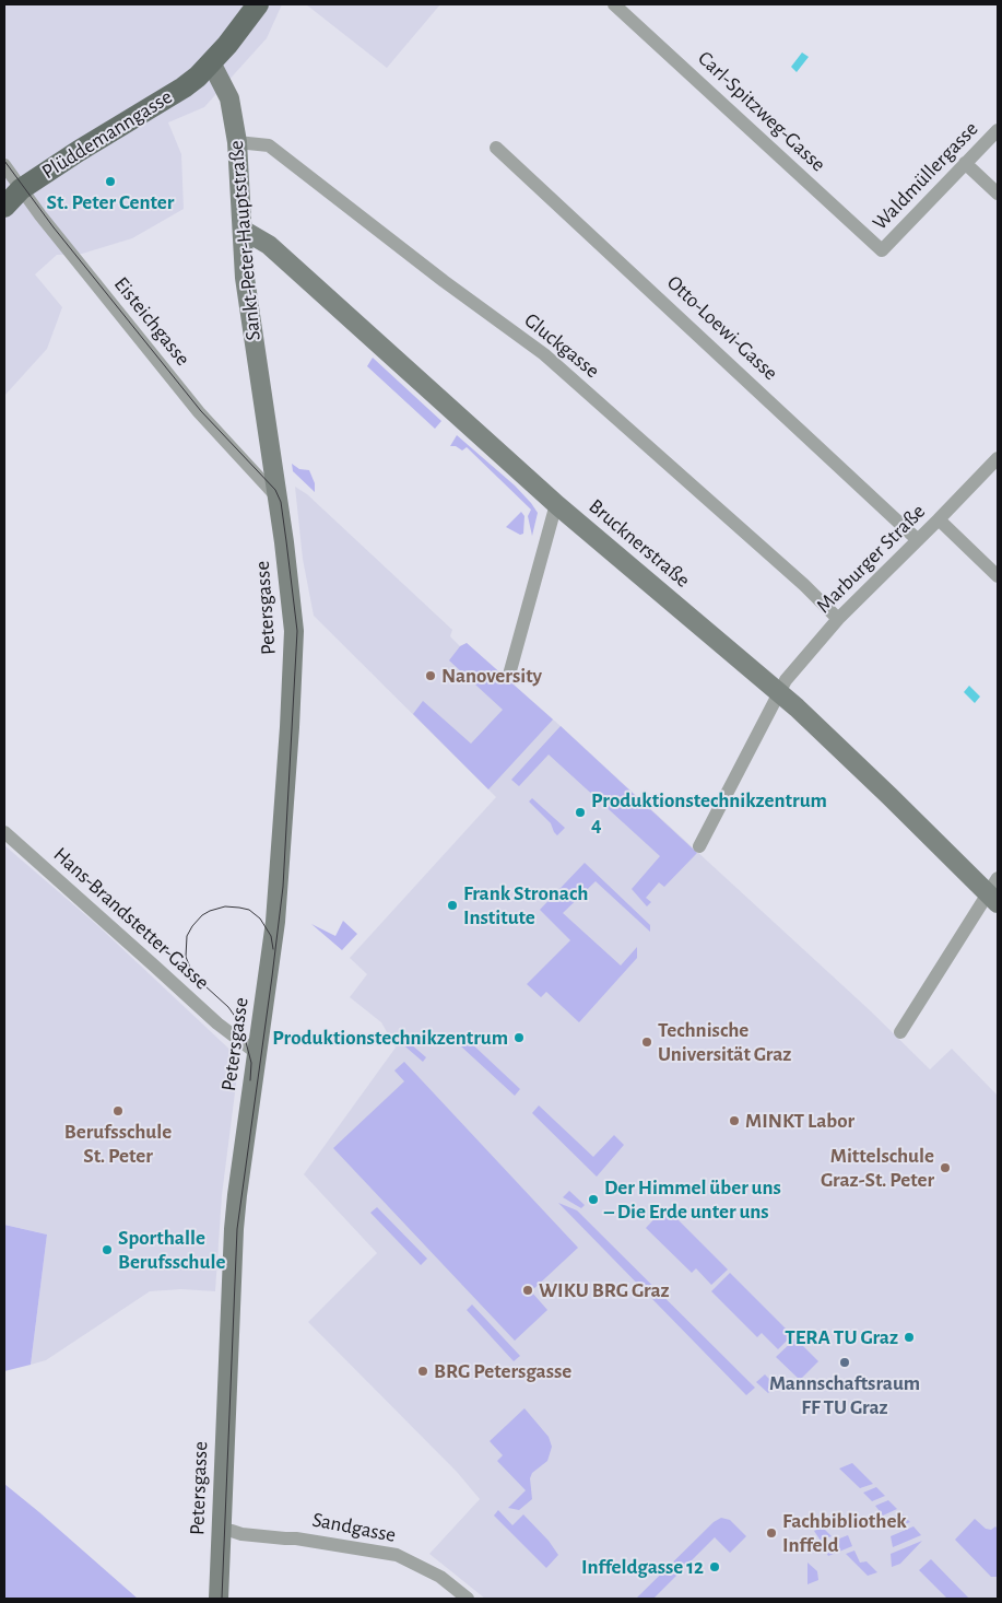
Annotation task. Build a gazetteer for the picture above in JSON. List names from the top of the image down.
{
  "streets": {
    "main road": [
      "Plüddemanngasse",
      "Sankt-Peter-Hauptstraße",
      "Brucknerstraße",
      "Petersgasse"
    ],
    "street": [
      "Carl-Spitzweg-Gasse",
      "Waldmüllergasse",
      "Eisteichgasse",
      "Otto-Loewi-Gasse",
      "Gluckgasse",
      "Marburger Straße",
      "Hans-Brandstetter-Gasse",
      "Sandgasse"
    ]
  },
  "crossings": [
    ["Carl-Spitzweg-Gasse", "Waldmüllergasse"],
    ["Plüddemanngasse", "Sankt-Peter-Hauptstraße"],
    ["Plüddemanngasse", "Eisteichgasse"],
    ["Sankt-Peter-Hauptstraße", "Eisteichgasse"],
    ["Sankt-Peter-Hauptstraße", "Gluckgasse"],
    ["Sankt-Peter-Hauptstraße", "Brucknerstraße"],
    ["Sankt-Peter-Hauptstraße", "Petersgasse"],
    ["Eisteichgasse", "Petersgasse"],
    ["Otto-Loewi-Gasse", "Marburger Straße"],
    ["Gluckgasse", "Marburger Straße"],
    ["Brucknerstraße", "Marburger Straße"],
    ["Petersgasse", "Hans-Brandstetter-Gasse"],
    ["Petersgasse", "Sandgasse"]
  ],
  "places": [
    "St. Peter Center",
    "Nanoversity",
    "Produktionstechnikzentrum 4",
    "Frank Stronach Institute",
    "Produktionstechnikzentrum",
    "Technische Universität Graz",
    "Berufsschule St. Peter",
    "MINKT Labor",
    "Mittelschule Graz-St. Peter",
    "Der Himmel über uns – Die Erde unter uns",
    "Sporthalle Berufsschule",
    "WIKU BRG Graz",
    "TERA TU Graz",
    "Mannschaftsraum FF TU Graz",
    "BRG Petersgasse",
    "Fachbibliothek Inffeld",
    "Inffeldgasse 12"
  ]
}
